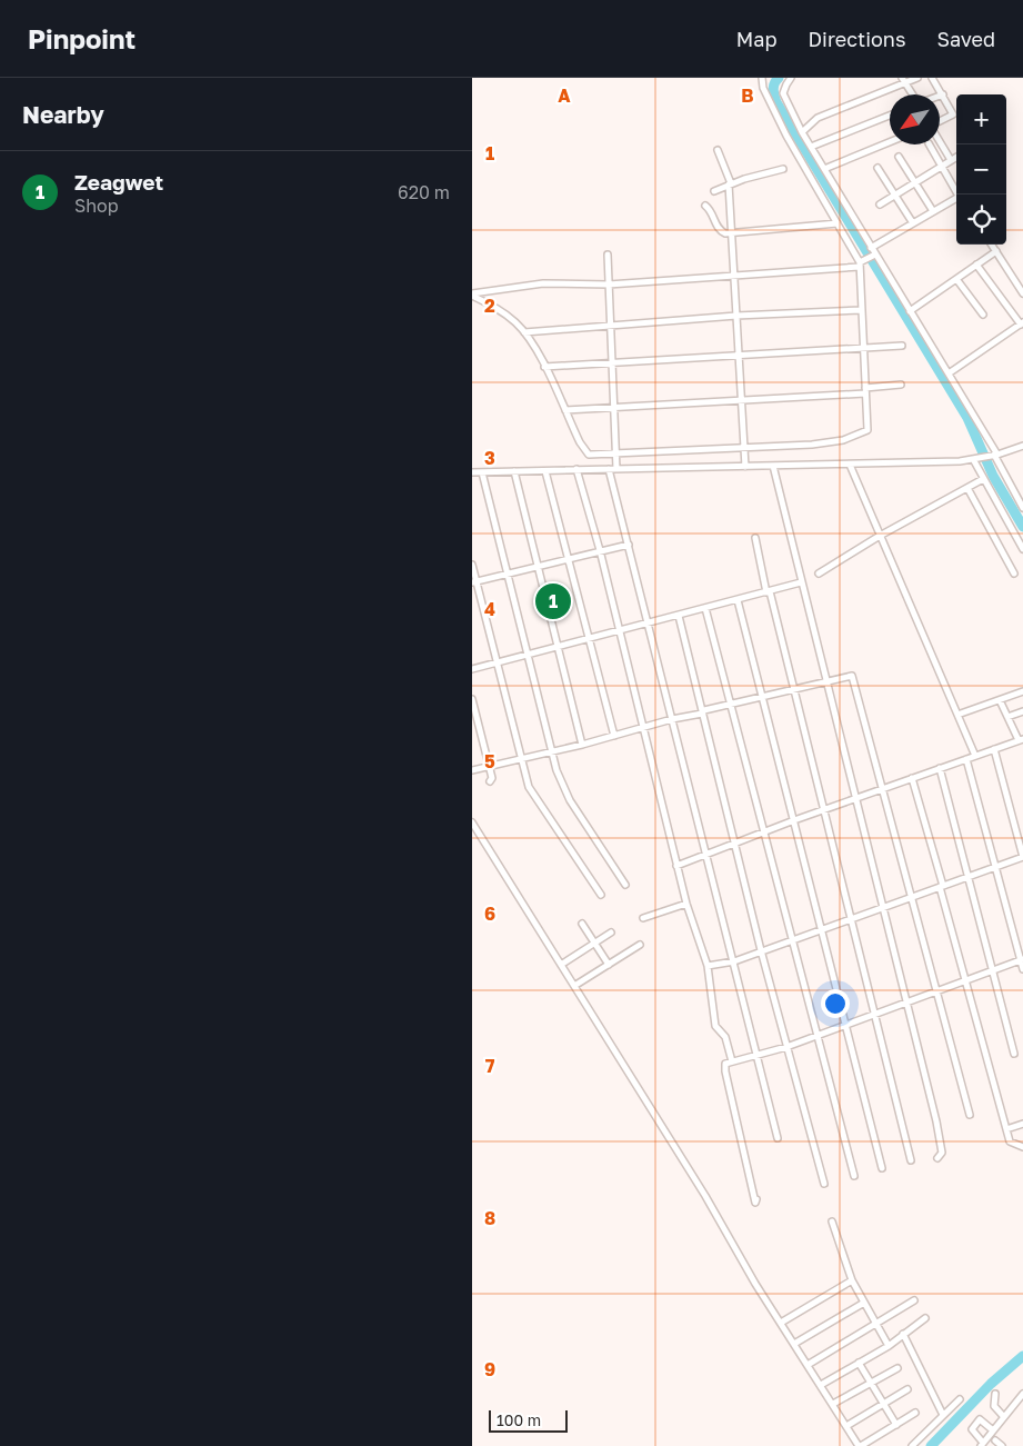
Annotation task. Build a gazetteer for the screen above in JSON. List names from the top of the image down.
{
  "scale_bar": "100 m",
  "north": "bottom left",
  "page": {
    "header": "Pinpoint",
    "nav": ["Map", "Directions", "Saved"],
    "heading": "Nearby",
    "map_buttons": ["+", "−"],
    "list": [
      {
        "mark": "1",
        "name": "Zeagwet",
        "note": "Shop",
        "value": "620 m"
      }
    ],
    "pins": "1",
    "scale": "100 m"
  },
  "grid": {
    "columns": ["A", "B"],
    "rows": [
      "1",
      "2",
      "3",
      "4",
      "5",
      "6",
      "7",
      "8",
      "9"
    ]
  }
}
